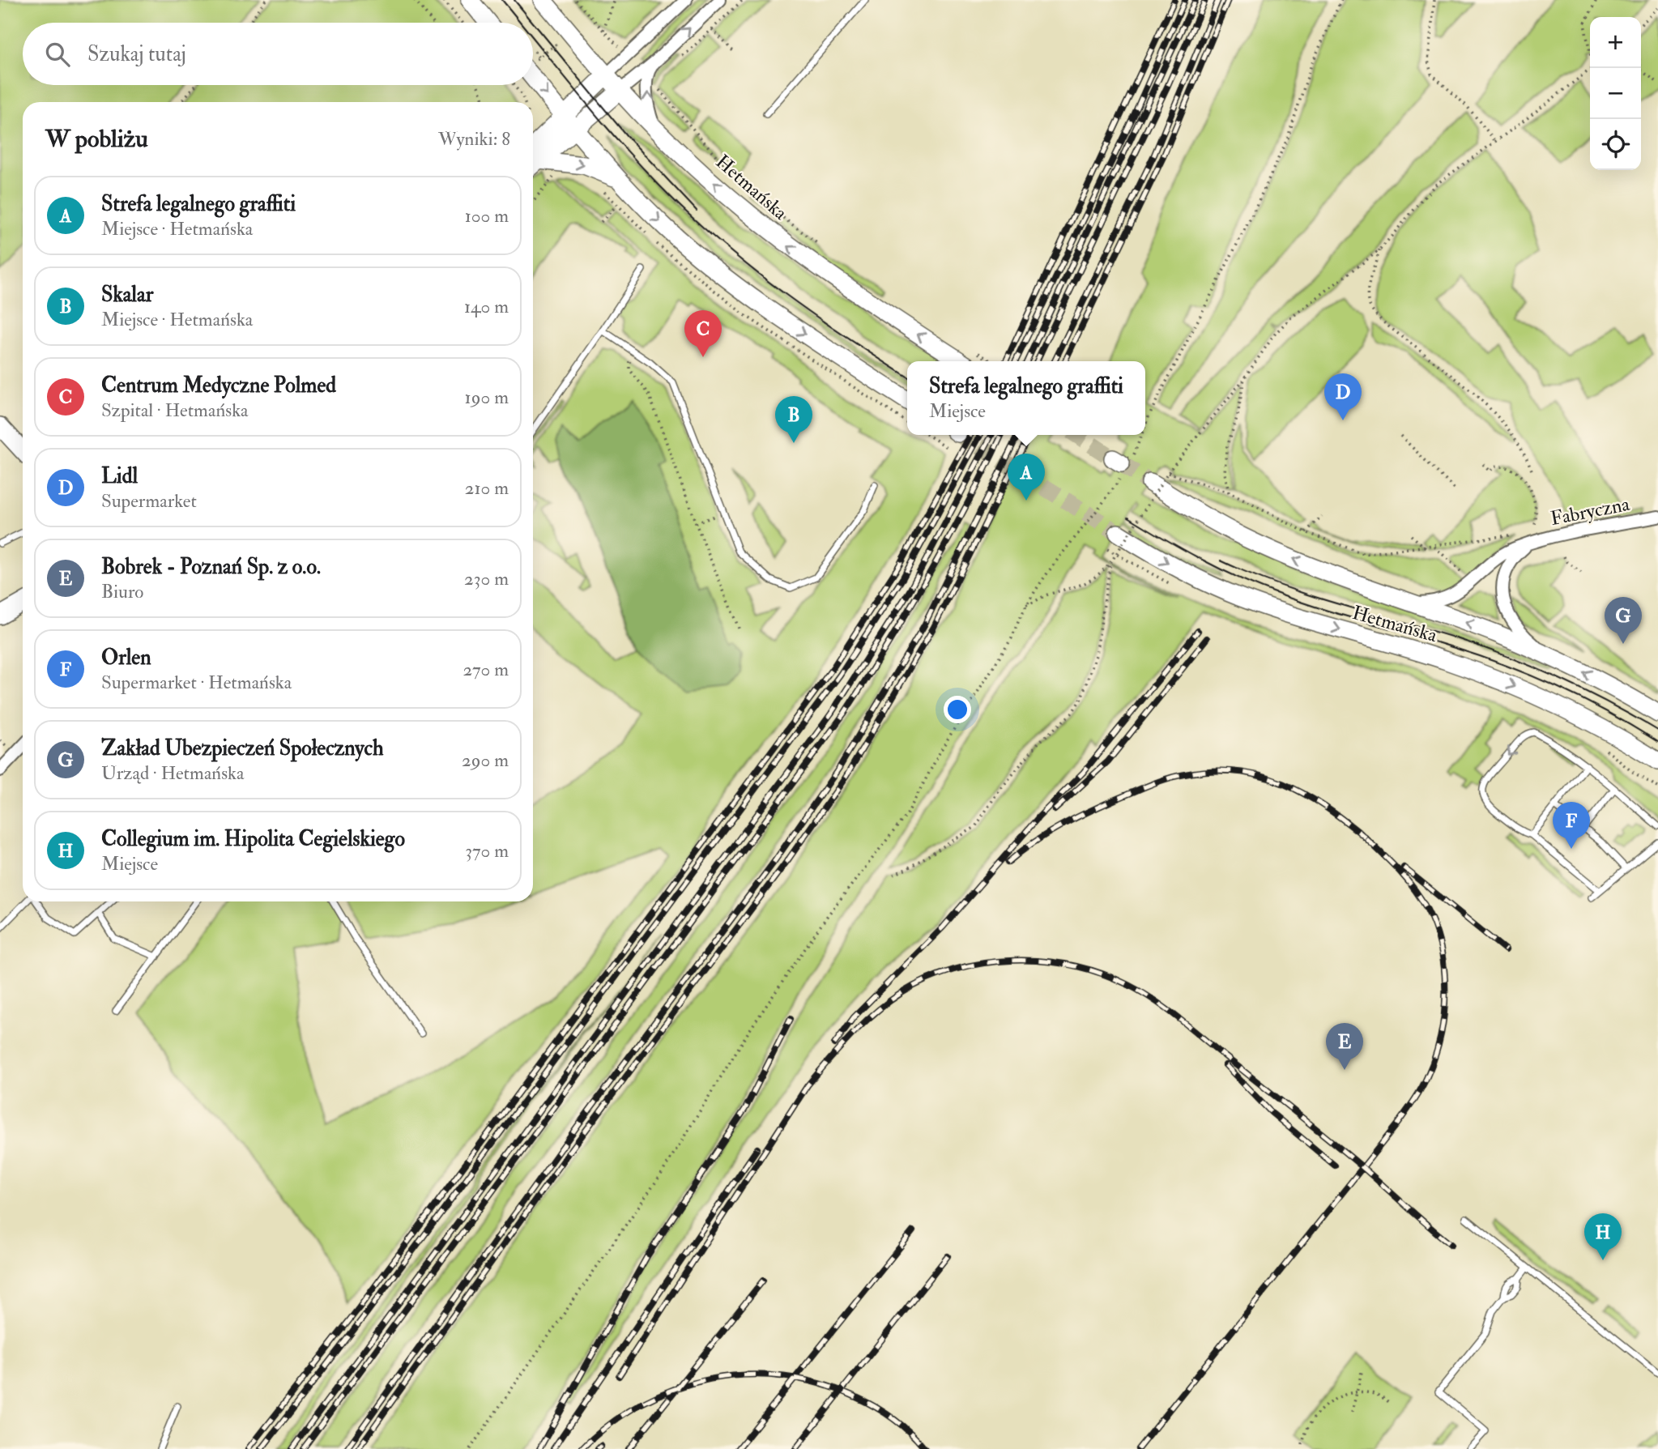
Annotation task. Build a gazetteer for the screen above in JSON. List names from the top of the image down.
{
  "streets": {
    "main road": ["Hetmańska"],
    "street": ["Fabryczna"]
  },
  "crossings": [
    ["Hetmańska", "Fabryczna"]
  ],
  "page": {
    "map_buttons": ["+", "−"],
    "search": "Szukaj tutaj",
    "heading": ["W pobliżu", "Wyniki: 8"],
    "list": [
      {
        "mark": "A",
        "name": "Strefa legalnego graffiti",
        "note": "Miejsce · Hetmańska",
        "value": "100 m"
      },
      {
        "mark": "B",
        "name": "Skalar",
        "note": "Miejsce · Hetmańska",
        "value": "140 m"
      },
      {
        "mark": "C",
        "name": "Centrum Medyczne Polmed",
        "note": "Szpital · Hetmańska",
        "value": "190 m"
      },
      {
        "mark": "D",
        "name": "Lidl",
        "note": "Supermarket",
        "value": "210 m"
      },
      {
        "mark": "E",
        "name": "Bobrek - Poznań Sp. z o.o.",
        "note": "Biuro",
        "value": "230 m"
      },
      {
        "mark": "F",
        "name": "Orlen",
        "note": "Supermarket · Hetmańska",
        "value": "270 m"
      },
      {
        "mark": "G",
        "name": "Zakład Ubezpieczeń Społecznych",
        "note": "Urząd · Hetmańska",
        "value": "290 m"
      },
      {
        "mark": "H",
        "name": "Collegium im. Hipolita Cegielskiego",
        "note": "Miejsce",
        "value": "370 m"
      }
    ],
    "pins": [
      "C",
      "D",
      "B",
      "A",
      "G",
      "F",
      "E",
      "H"
    ],
    "popup": ["Strefa legalnego graffiti", "Miejsce"]
  }
}
